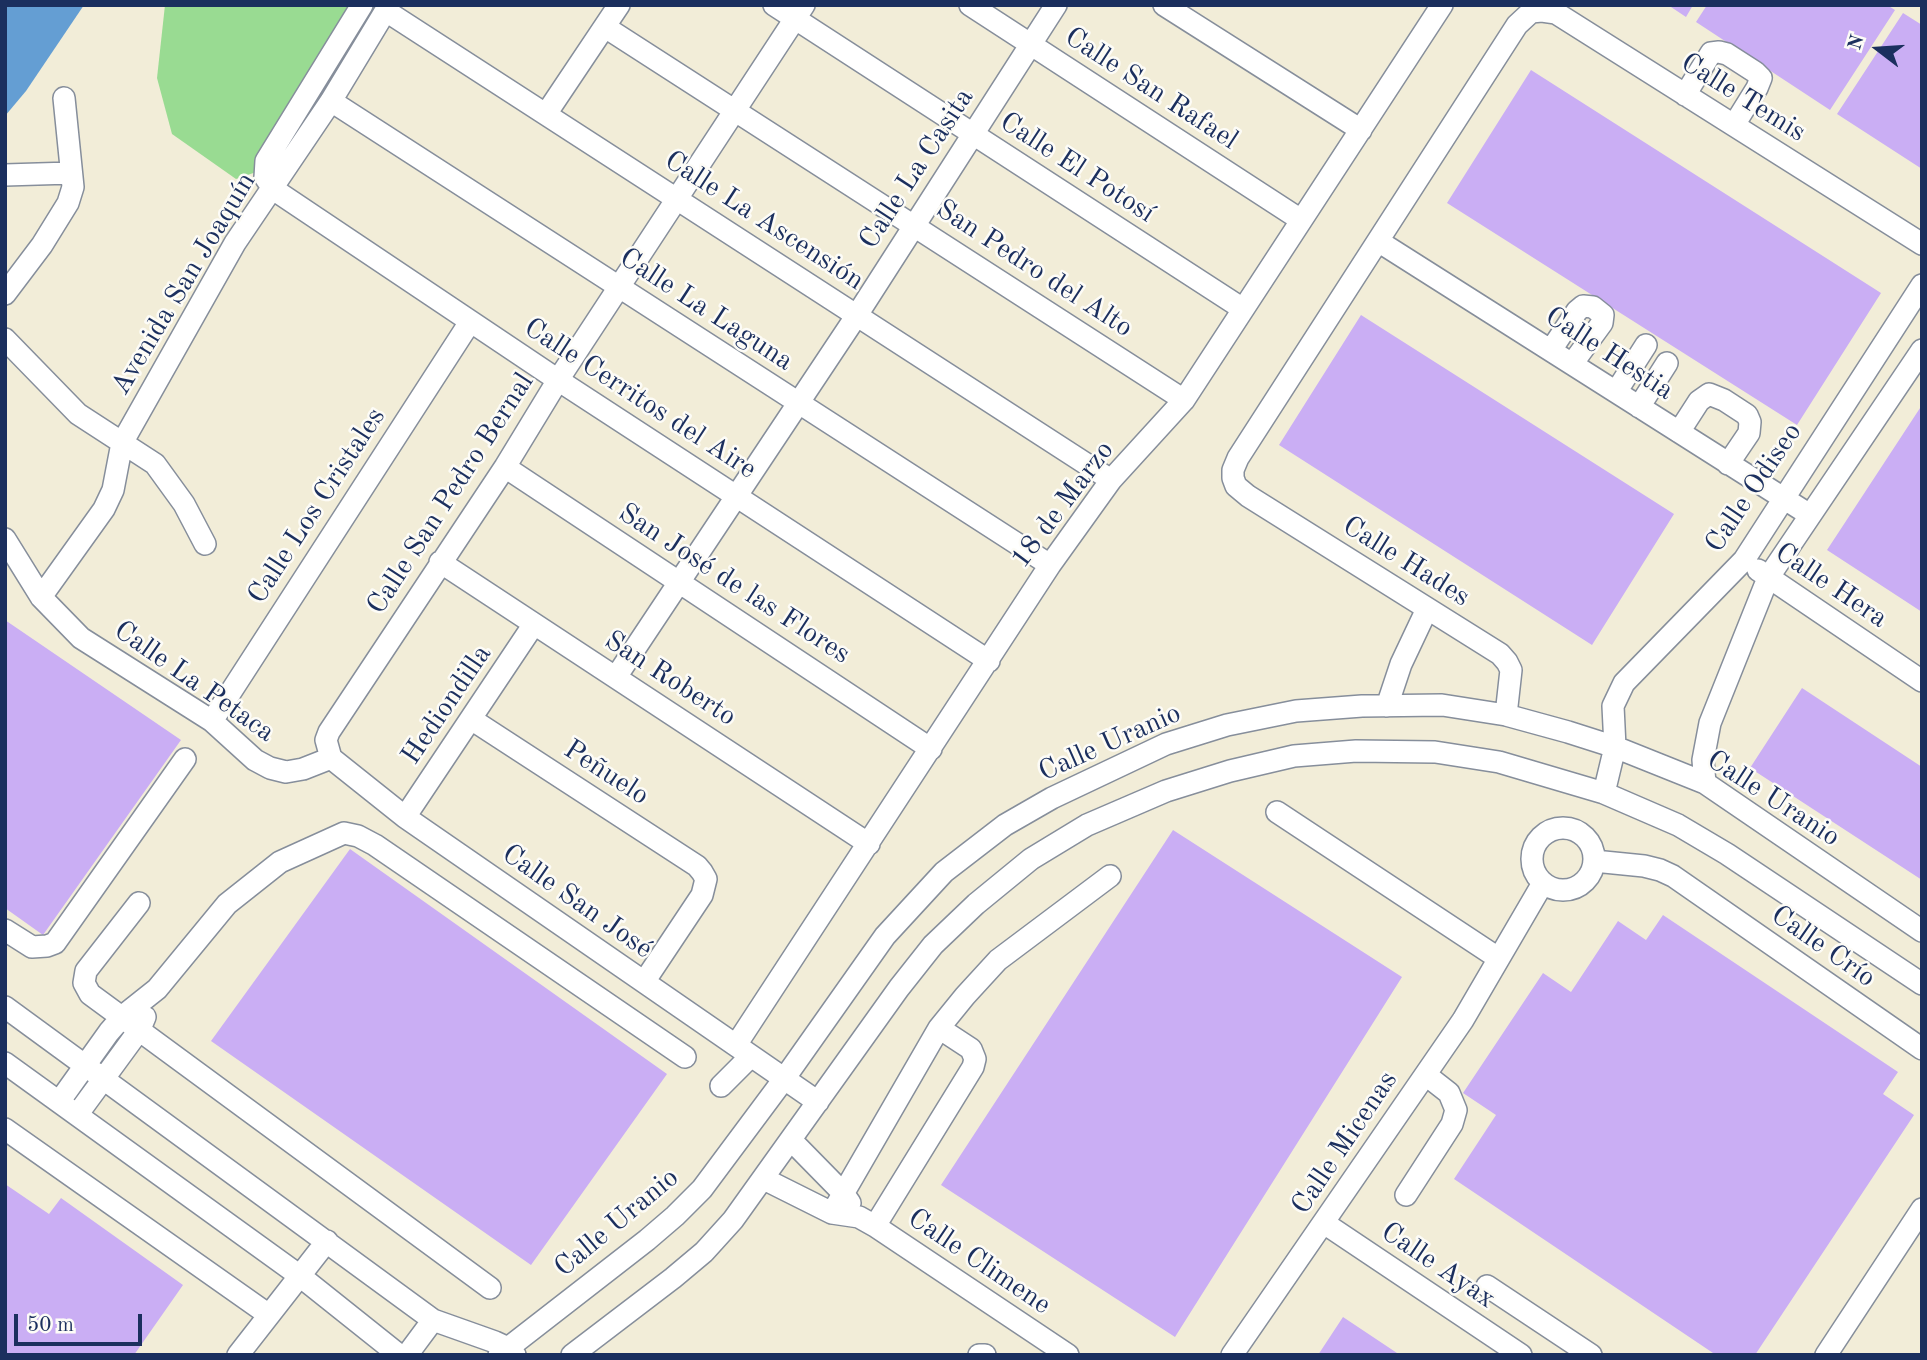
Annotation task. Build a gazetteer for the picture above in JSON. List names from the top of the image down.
{
  "streets": {
    "street": [
      "Calle San Rafael",
      "Calle Temis",
      "Calle El Potosí",
      "Calle La Casita",
      "Calle La Ascensión",
      "San Pedro del Alto",
      "Avenida San Joaquín",
      "Calle La Laguna",
      "Calle Hestia",
      "Calle Cerritos del Aire",
      "Calle Odiseo",
      "Calle San Pedro Bernal",
      "18 de Marzo",
      "Calle Los Cristales",
      "Calle Hades",
      "San José de las Flores",
      "Calle Hera",
      "San Roberto",
      "Calle La Petaca",
      "Hediondilla",
      "Calle Uranio",
      "Peñuelo",
      "Calle San José",
      "Calle Crío",
      "Calle Micenas",
      "Calle Climene",
      "Calle Ayax"
    ]
  },
  "crossings": [
    ["Calle San Rafael", "Calle La Casita"],
    ["Calle San Rafael", "18 de Marzo"],
    ["Calle Temis", "Calle Hestia"],
    ["Calle Temis", "Calle Hades"],
    ["Calle El Potosí", "Calle La Casita"],
    ["Calle El Potosí", "Calle San Pedro Bernal"],
    ["Calle El Potosí", "18 de Marzo"],
    ["Calle La Casita", "Calle La Ascensión"],
    ["Calle La Casita", "San Pedro del Alto"],
    ["Calle La Casita", "Calle La Laguna"],
    ["Calle La Casita", "Calle Cerritos del Aire"],
    ["Calle La Casita", "San José de las Flores"],
    ["Calle La Casita", "San Roberto"],
    ["Calle La Ascensión", "Avenida San Joaquín"],
    ["Calle La Ascensión", "Calle San Pedro Bernal"],
    ["Calle La Ascensión", "18 de Marzo"],
    ["San Pedro del Alto", "Calle San Pedro Bernal"],
    ["San Pedro del Alto", "18 de Marzo"],
    ["Avenida San Joaquín", "Calle La Laguna"],
    ["Avenida San Joaquín", "Calle Cerritos del Aire"],
    ["Avenida San Joaquín", "Calle La Petaca"],
    ["Calle La Laguna", "Calle San Pedro Bernal"],
    ["Calle La Laguna", "18 de Marzo"],
    ["Calle Hestia", "Calle Odiseo"],
    ["Calle Hestia", "Calle Hades"],
    ["Calle Cerritos del Aire", "Calle San Pedro Bernal"],
    ["Calle Cerritos del Aire", "18 de Marzo"],
    ["Calle Cerritos del Aire", "Calle Los Cristales"],
    ["Calle Odiseo", "Calle Hera"],
    ["Calle Odiseo", "Calle Uranio"],
    ["Calle San Pedro Bernal", "San José de las Flores"],
    ["Calle San Pedro Bernal", "San Roberto"],
    ["Calle San Pedro Bernal", "Calle La Petaca"],
    ["Calle San Pedro Bernal", "Calle San José"],
    ["18 de Marzo", "San José de las Flores"],
    ["18 de Marzo", "San Roberto"],
    ["18 de Marzo", "Calle San José"],
    ["Calle Los Cristales", "Calle La Petaca"],
    ["Calle Hades", "Calle Uranio"],
    ["San Roberto", "Hediondilla"],
    ["Calle La Petaca", "Calle San José"],
    ["Hediondilla", "Peñuelo"],
    ["Hediondilla", "Calle San José"],
    ["Calle Uranio", "Calle San José"],
    ["Peñuelo", "Calle San José"],
    ["Calle Crío", "Calle Micenas"],
    ["Calle Micenas", "Calle Ayax"]
  ],
  "scale_bar": "50 m",
  "north": "left"
}
